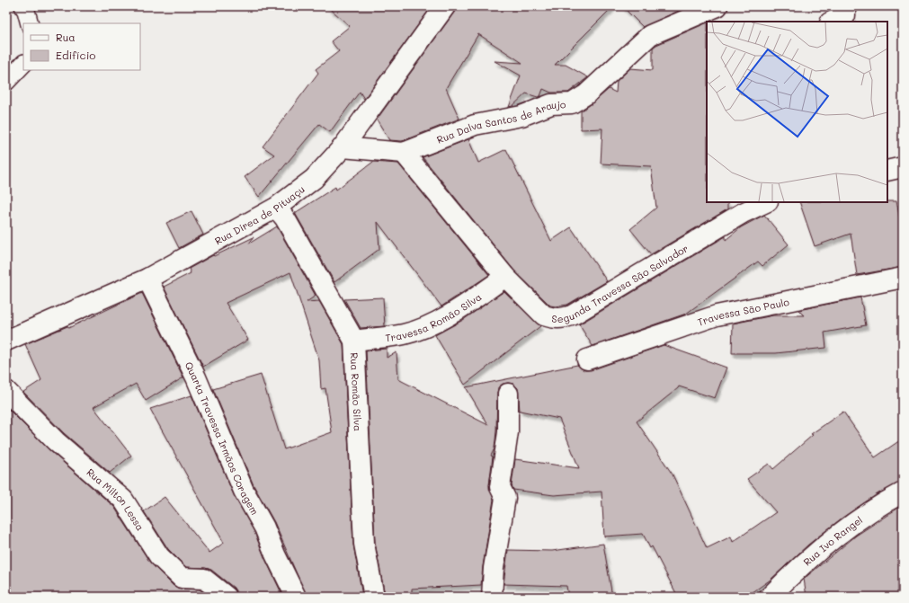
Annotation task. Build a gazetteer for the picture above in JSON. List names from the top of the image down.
{
  "streets": {
    "street": [
      "Rua Dalva Santos de Araujo",
      "Rua Direa de Pituaçu",
      "Segunda Travessa São Salvador",
      "Travessa São Paulo",
      "Travessa Romão Silva",
      "Rua Romão Silva",
      "Quarta Travessa Irmãos Coragem",
      "Rua Milton Lessa",
      "Rua Ivo Rangel"
    ]
  },
  "crossings": [
    ["Rua Dalva Santos de Araujo", "Rua Direa de Pituaçu"],
    ["Rua Dalva Santos de Araujo", "Segunda Travessa São Salvador"],
    ["Rua Direa de Pituaçu", "Rua Romão Silva"],
    ["Rua Direa de Pituaçu", "Quarta Travessa Irmãos Coragem"],
    ["Segunda Travessa São Salvador", "Travessa Romão Silva"],
    ["Travessa Romão Silva", "Rua Romão Silva"]
  ],
  "legend": ["Rua", "Edifício"]
}
